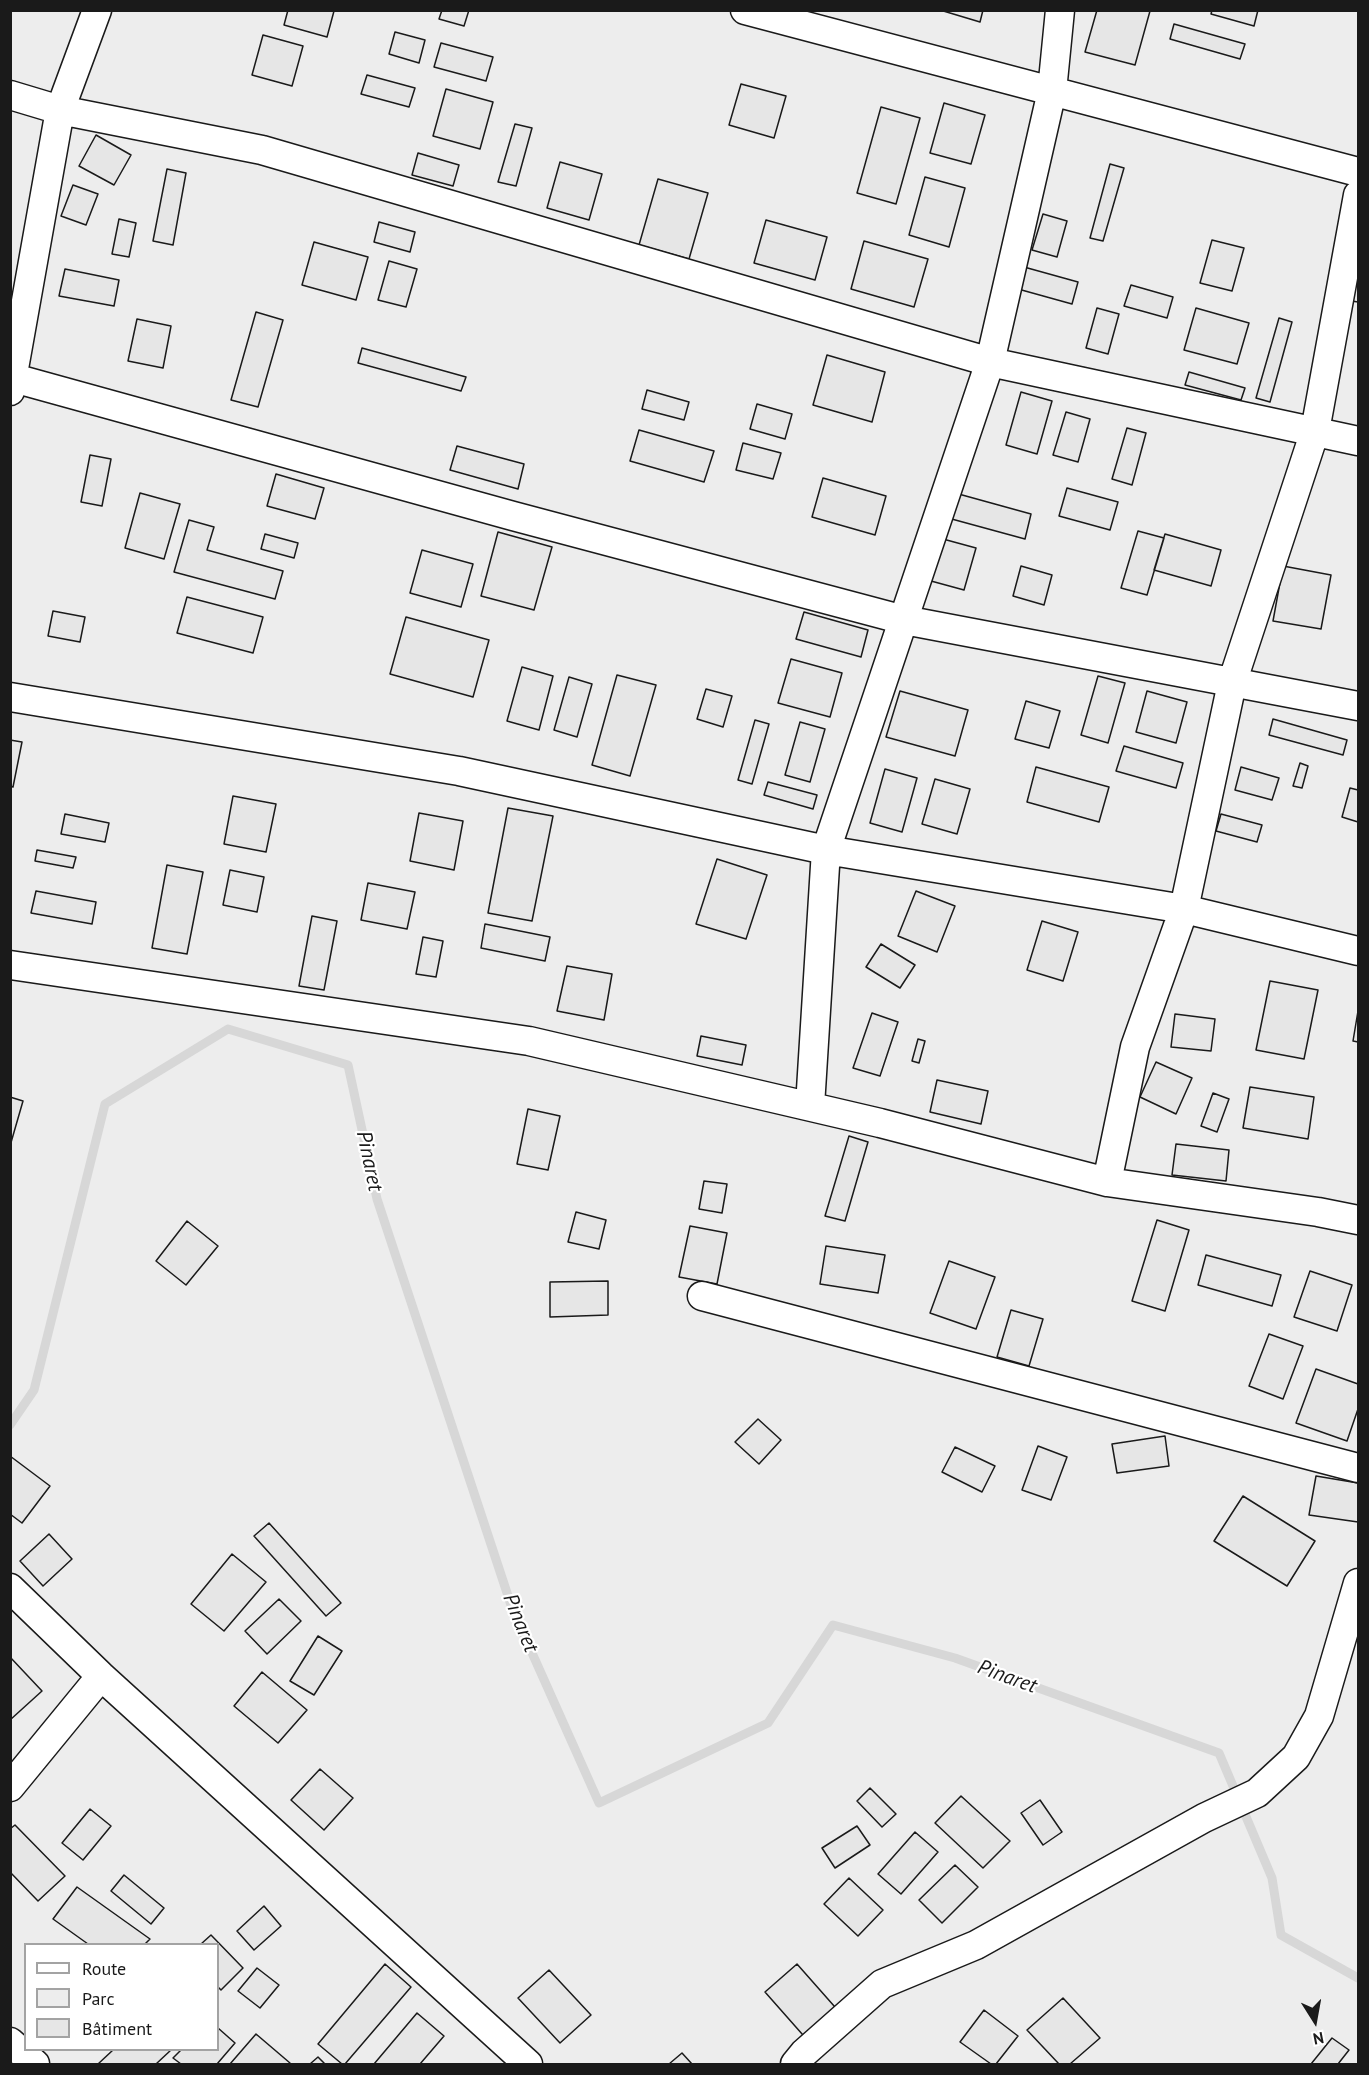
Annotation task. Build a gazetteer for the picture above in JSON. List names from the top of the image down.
{
  "water": ["Pinaret"],
  "legend": ["Route", "Parc", "Bâtiment"],
  "north": "bottom"
}
